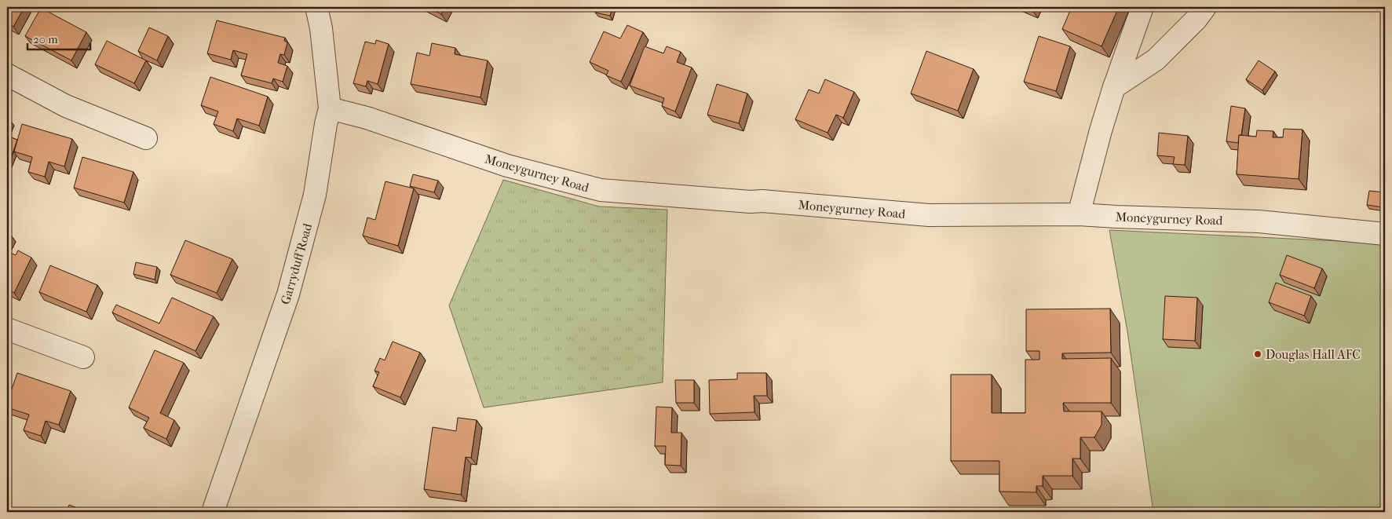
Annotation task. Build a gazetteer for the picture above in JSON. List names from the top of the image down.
{
  "streets": {
    "street": ["Moneygurney Road", "Garryduff Road"]
  },
  "crossings": [
    ["Moneygurney Road", "Garryduff Road"]
  ],
  "places": ["Douglas Hall AFC"],
  "scale_bar": "20 m"
}
